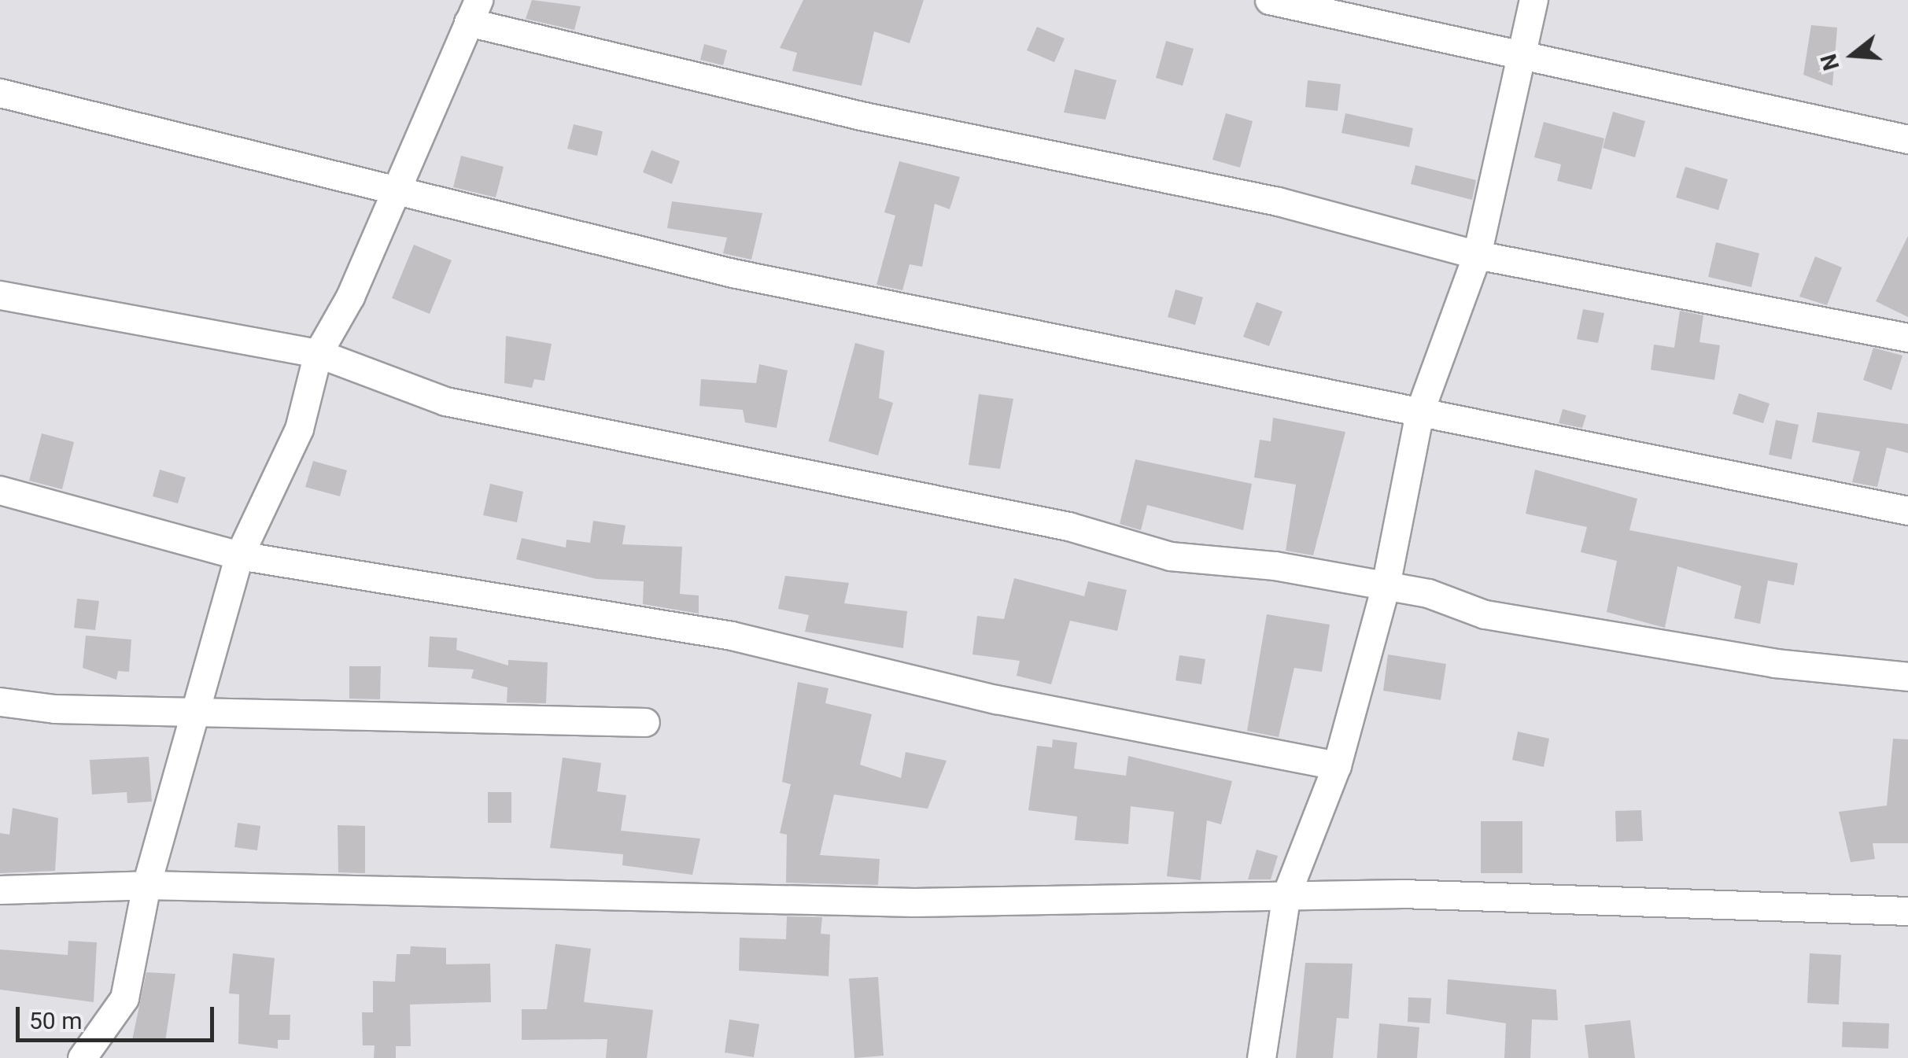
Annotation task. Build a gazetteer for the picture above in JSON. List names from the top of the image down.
{
  "scale_bar": "50 m",
  "north": "left"
}
